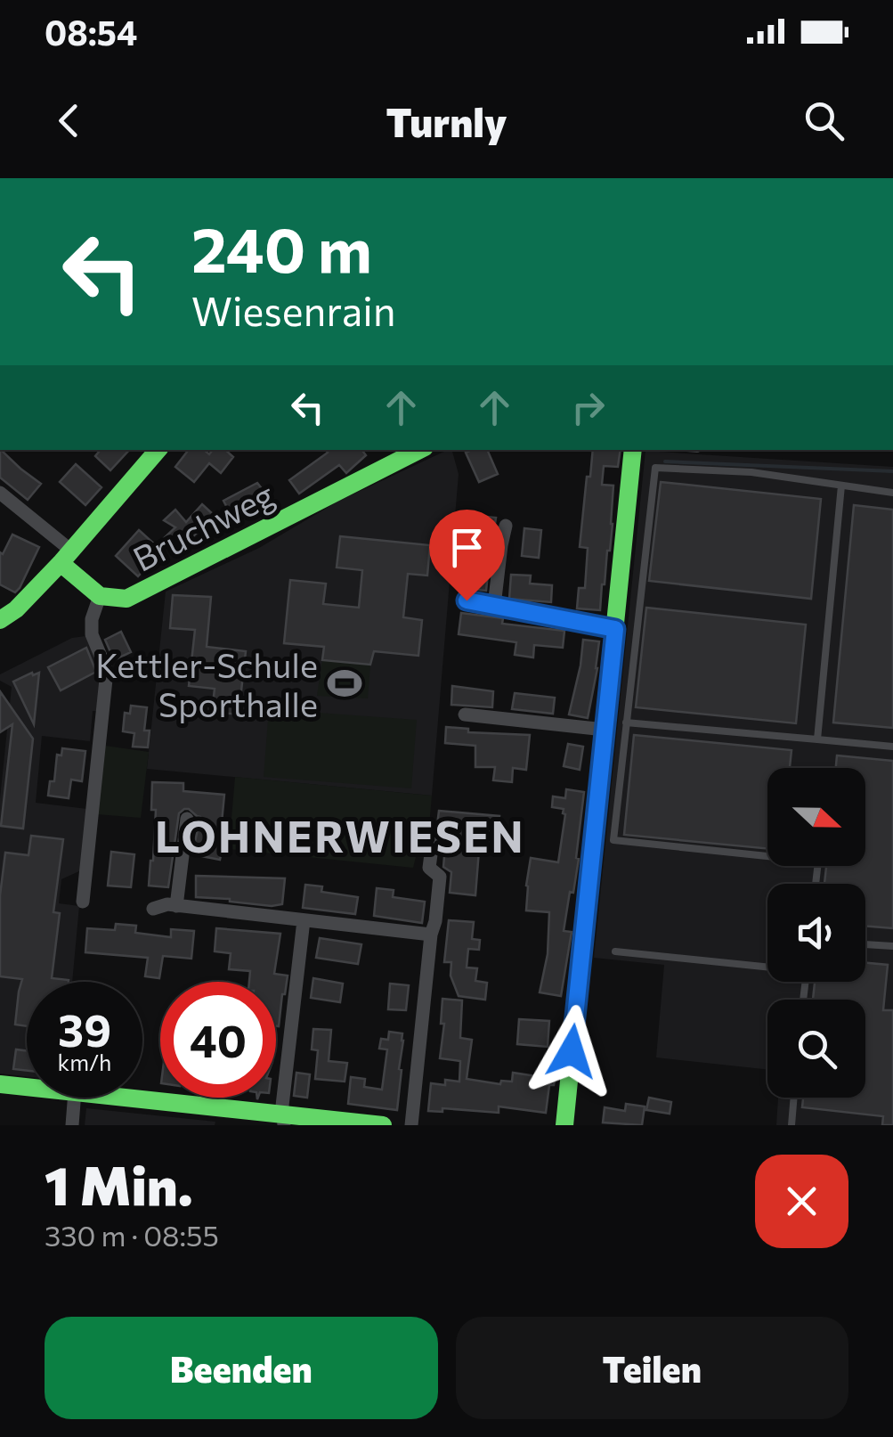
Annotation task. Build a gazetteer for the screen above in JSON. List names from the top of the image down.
{
  "streets": {
    "street": ["Bruchweg"]
  },
  "districts": ["LOHNERWIESEN"],
  "places": {
    "sports": ["Kettler-Schule Sporthalle"]
  },
  "north": "right",
  "page": {
    "status": "08:54",
    "header": "Turnly",
    "turn": ["240 m", "Wiesenrain"],
    "speed": "39 km/h",
    "limit": "40",
    "heading": ["1 Min.", "330 m · 08:55"],
    "buttons": ["Beenden", "Teilen"]
  }
}
